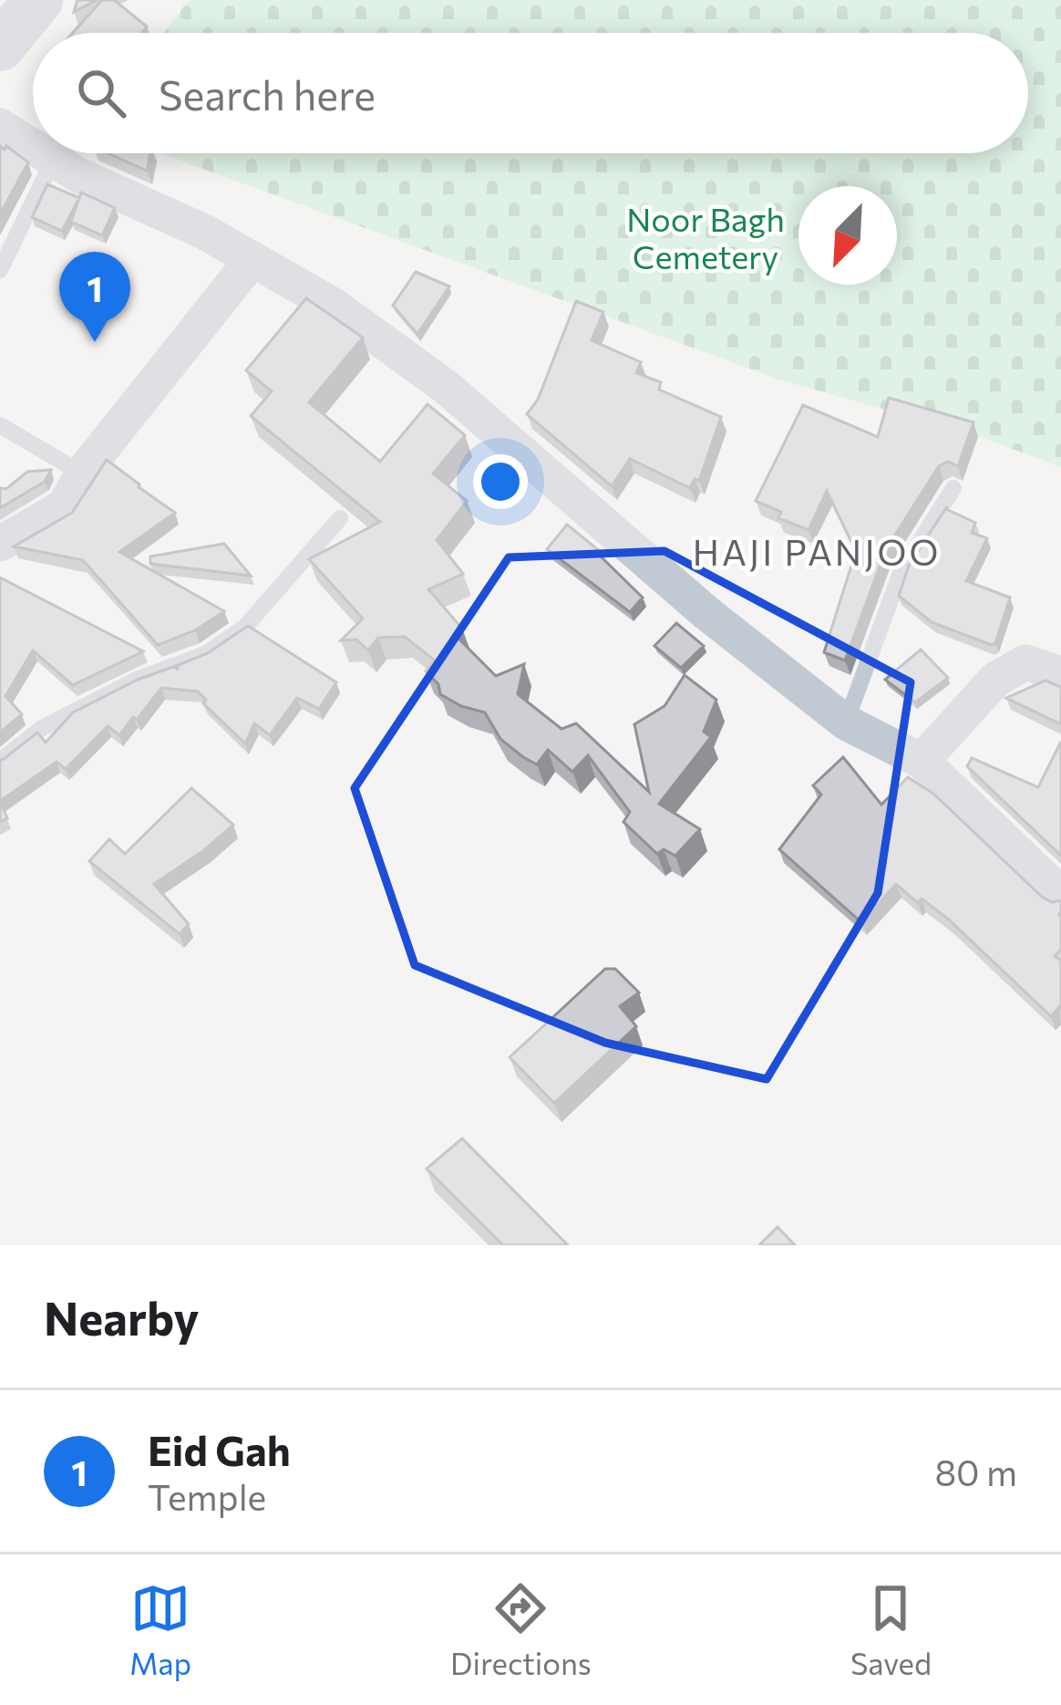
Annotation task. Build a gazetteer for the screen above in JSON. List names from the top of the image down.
{
  "districts": ["HAJI PANJOO"],
  "parks": ["Noor Bagh Cemetery"],
  "north": "bottom left",
  "page": {
    "search": "Search here",
    "pins": "1",
    "heading": "Nearby",
    "list": [
      {
        "mark": "1",
        "name": "Eid Gah",
        "note": "Temple",
        "value": "80 m"
      }
    ],
    "nav": ["Map", "Directions", "Saved"]
  }
}
